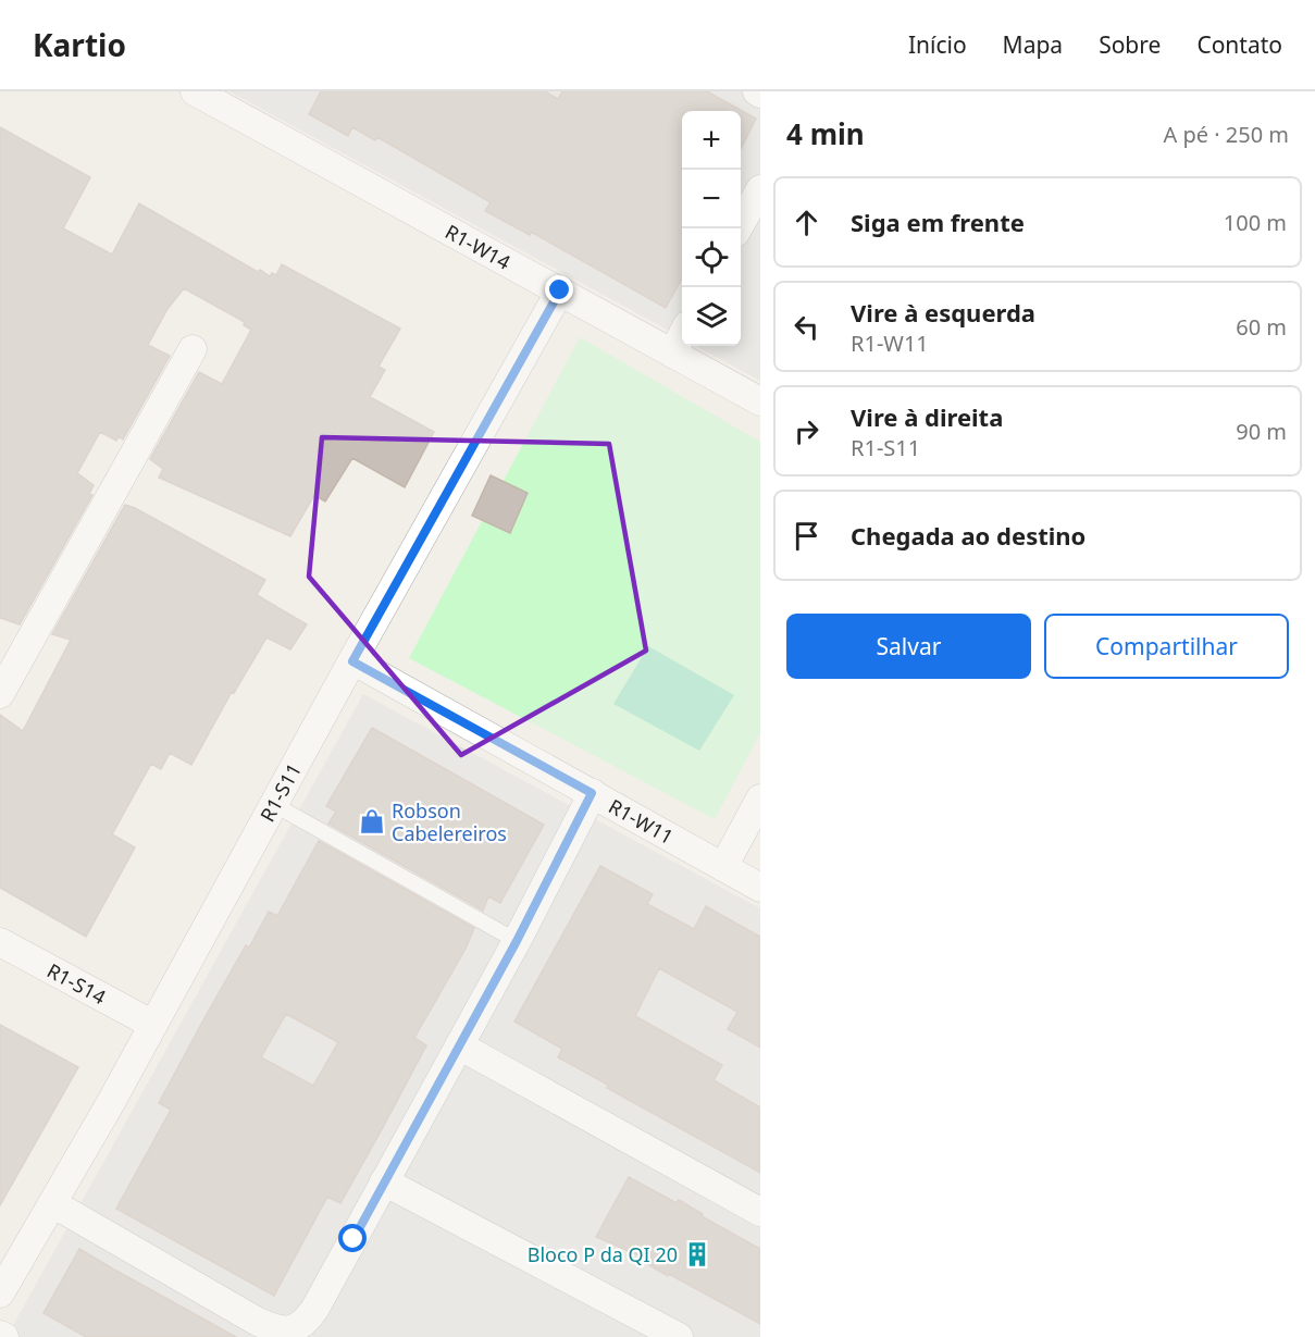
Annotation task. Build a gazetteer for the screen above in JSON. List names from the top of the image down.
{
  "streets": {
    "street": [
      "R1-W14",
      "R1-S11",
      "R1-W11",
      "R1-S14"
    ]
  },
  "crossings": [
    ["R1-W14", "R1-S11"],
    ["R1-S11", "R1-W11"],
    ["R1-S11", "R1-S14"]
  ],
  "places": {
    "shop": ["Robson Cabelereiros"],
    "building": ["Bloco P da QI 20"]
  },
  "page": {
    "header": "Kartio",
    "nav": [
      "Início",
      "Mapa",
      "Sobre",
      "Contato"
    ],
    "heading": ["4 min", "A pé · 250 m"],
    "map_buttons": ["+", "−"],
    "list": [
      ["Siga em frente", "100 m"],
      ["Vire à esquerda", "R1-W11", "60 m"],
      ["Vire à direita", "R1-S11", "90 m"],
      "Chegada ao destino"
    ],
    "buttons": ["Salvar", "Compartilhar"]
  }
}
